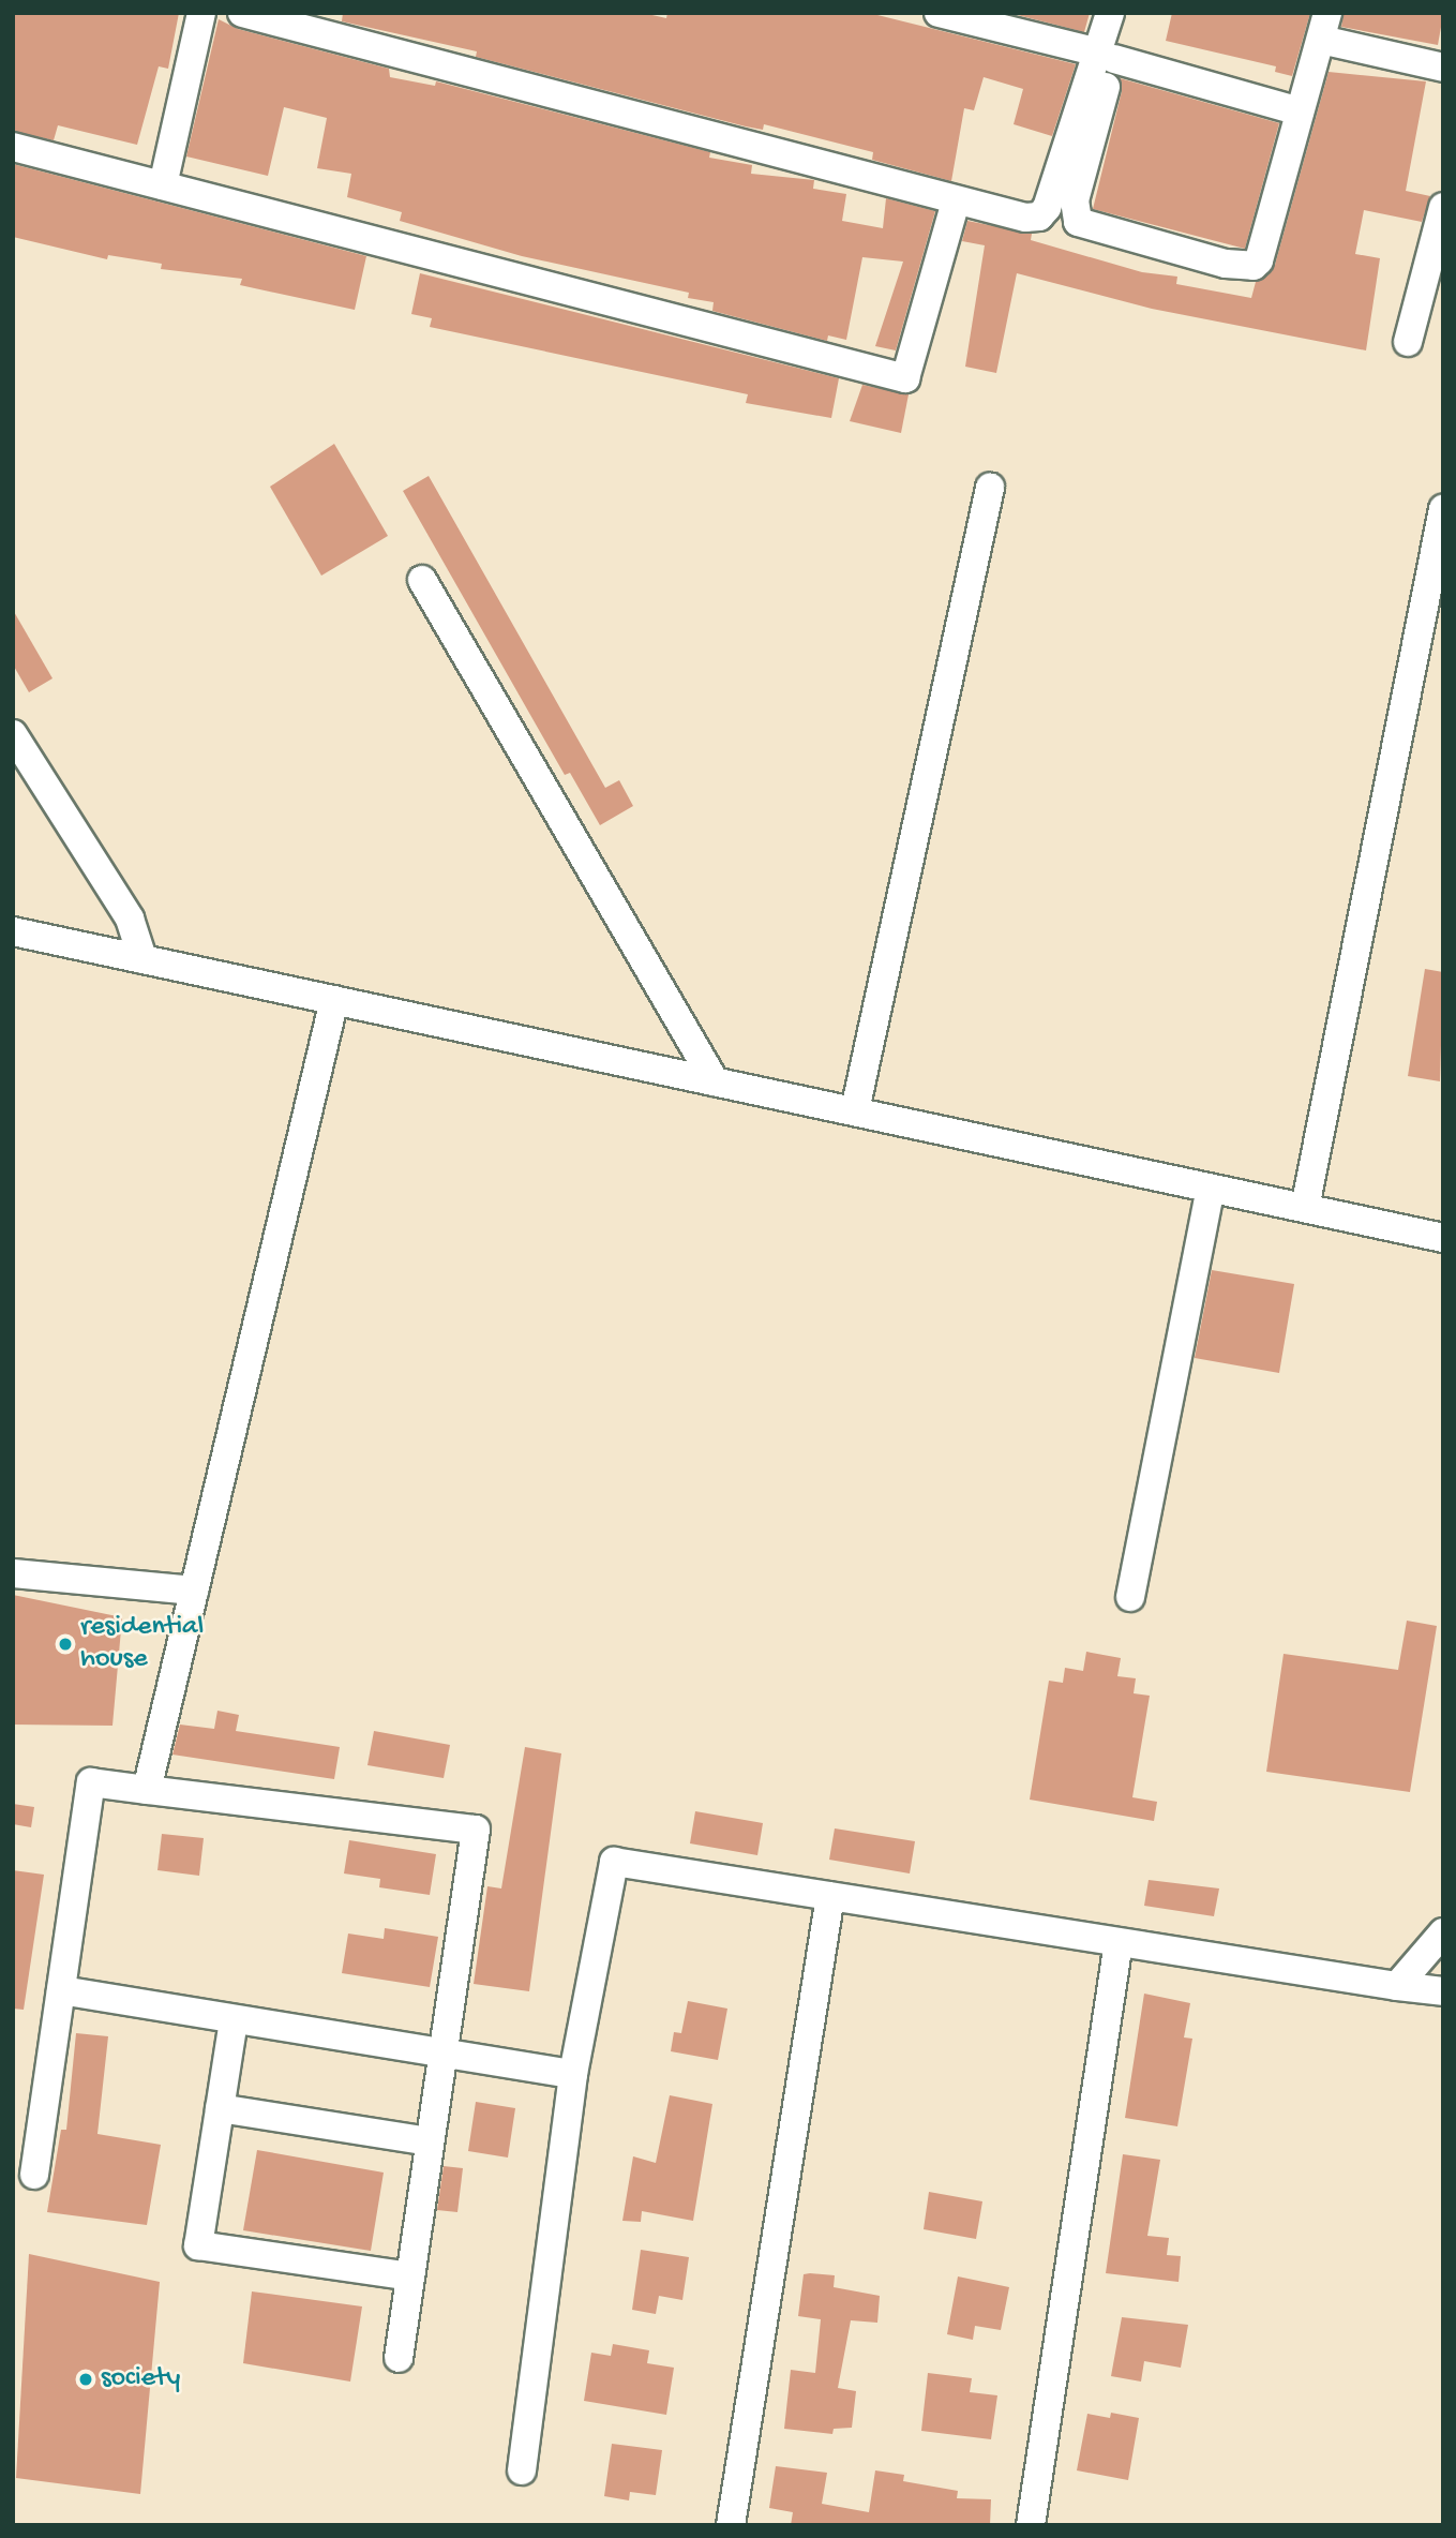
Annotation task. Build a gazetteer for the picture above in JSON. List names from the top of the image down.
{
  "places": ["residential house", "society"]
}
